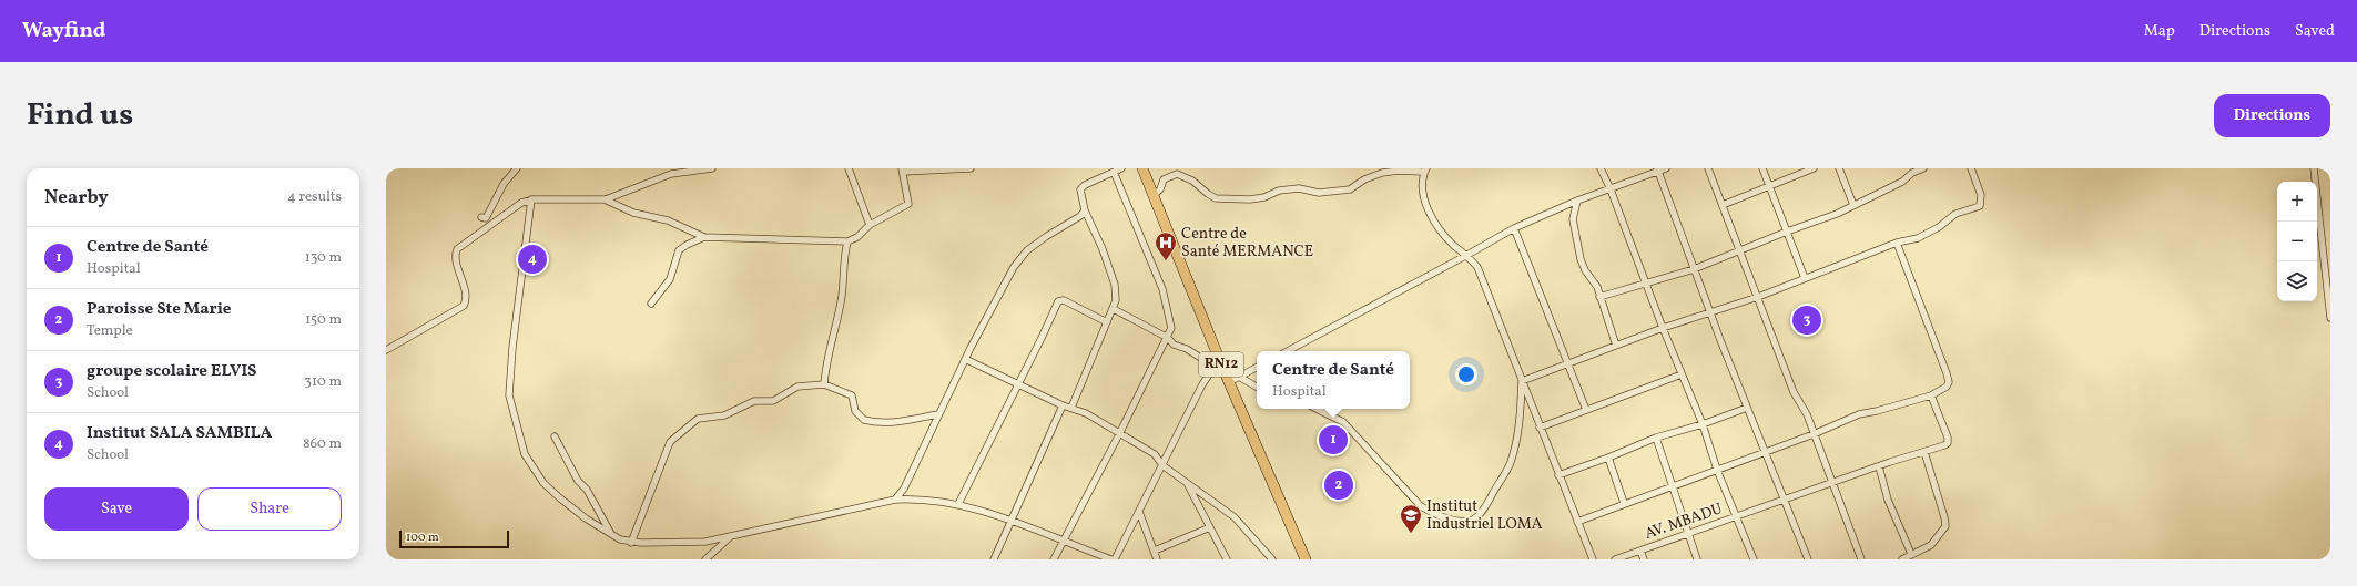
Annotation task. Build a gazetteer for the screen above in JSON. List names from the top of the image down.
{
  "streets": {
    "main road": ["RN12"],
    "street": ["AV. MBADU"]
  },
  "places": {
    "hospital": ["Centre de Santé MERMANCE"],
    "school or university": ["Institut Industriel LOMA"]
  },
  "scale_bar": "100 m",
  "page": {
    "header": "Wayfind",
    "nav": ["Map", "Directions", "Saved"],
    "title": "Find us",
    "buttons": [
      "Directions",
      ["Save", "Share"]
    ],
    "heading": ["Nearby", "4 results"],
    "map_buttons": ["+", "−"],
    "list": [
      {
        "mark": "1",
        "name": "Centre de Santé",
        "note": "Hospital",
        "value": "130 m"
      },
      {
        "mark": "2",
        "name": "Paroisse Ste Marie",
        "note": "Temple",
        "value": "150 m"
      },
      {
        "mark": "3",
        "name": "groupe scolaire ELVIS",
        "note": "School",
        "value": "310 m"
      },
      {
        "mark": "4",
        "name": "Institut SALA SAMBILA",
        "note": "School",
        "value": "860 m"
      }
    ],
    "pins": [
      "4",
      "3",
      "1",
      "2"
    ],
    "popup": ["Centre de Santé", "Hospital"],
    "scale": "100 m"
  }
}
